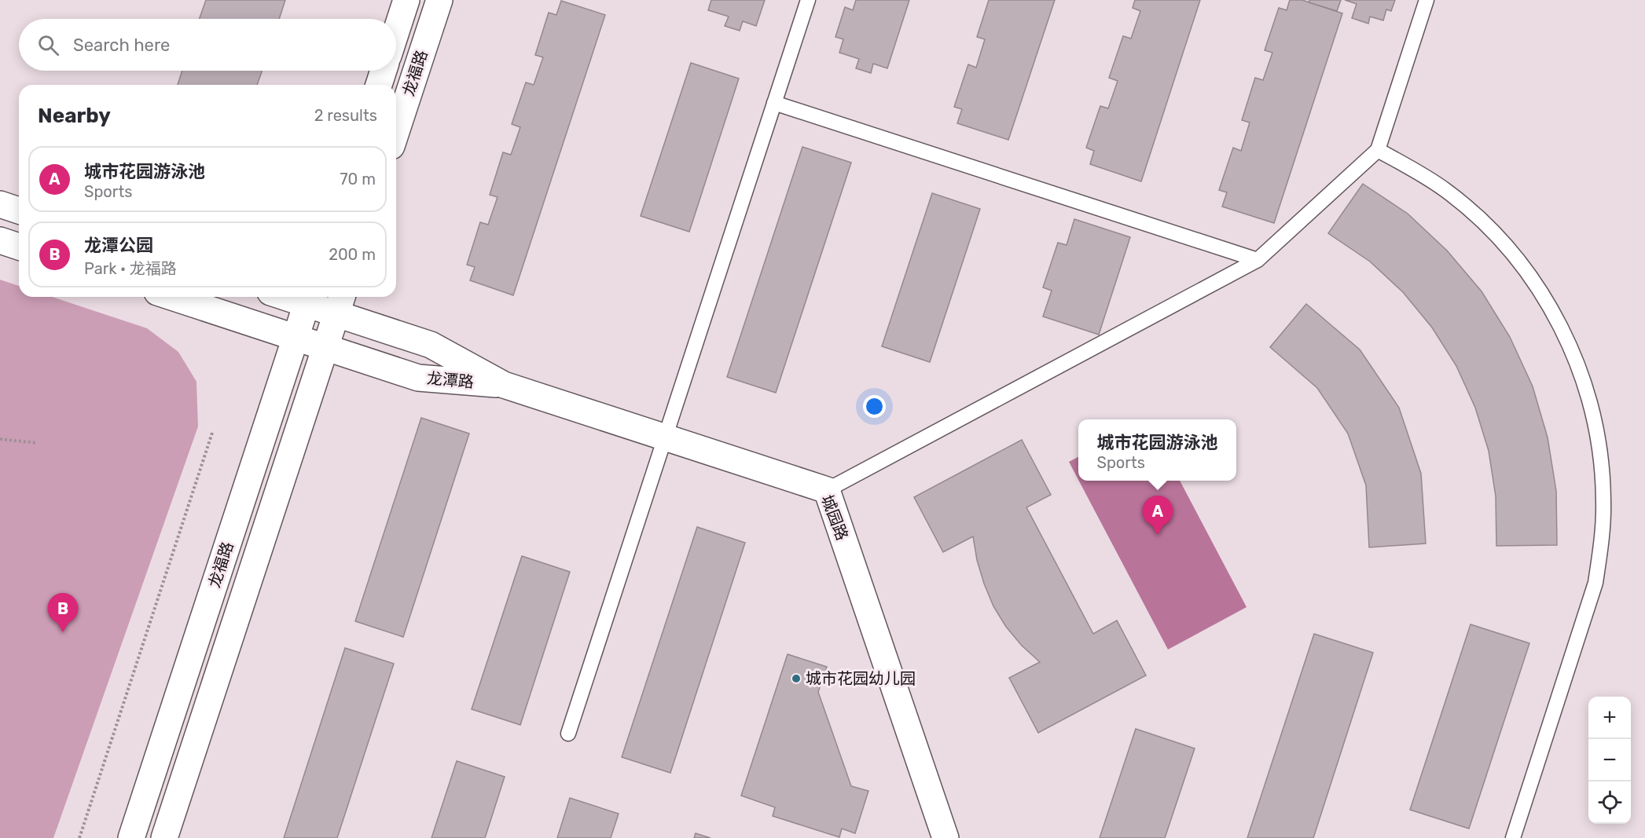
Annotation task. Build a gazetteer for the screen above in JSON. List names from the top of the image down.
{
  "streets": {
    "street": ["龙福路", "龙潭路", "城园路"]
  },
  "crossings": [
    ["龙福路", "龙潭路"],
    ["龙潭路", "城园路"]
  ],
  "places": ["城市花园幼儿园"],
  "page": {
    "search": "Search here",
    "heading": ["Nearby", "2 results"],
    "list": [
      {
        "mark": "A",
        "name": "城市花园游泳池",
        "note": "Sports",
        "value": "70 m"
      },
      {
        "mark": "B",
        "name": "龙潭公园",
        "note": "Park · 龙福路",
        "value": "200 m"
      }
    ],
    "popup": ["城市花园游泳池", "Sports"],
    "pins": ["A", "B"],
    "map_buttons": ["+", "−"]
  }
}
